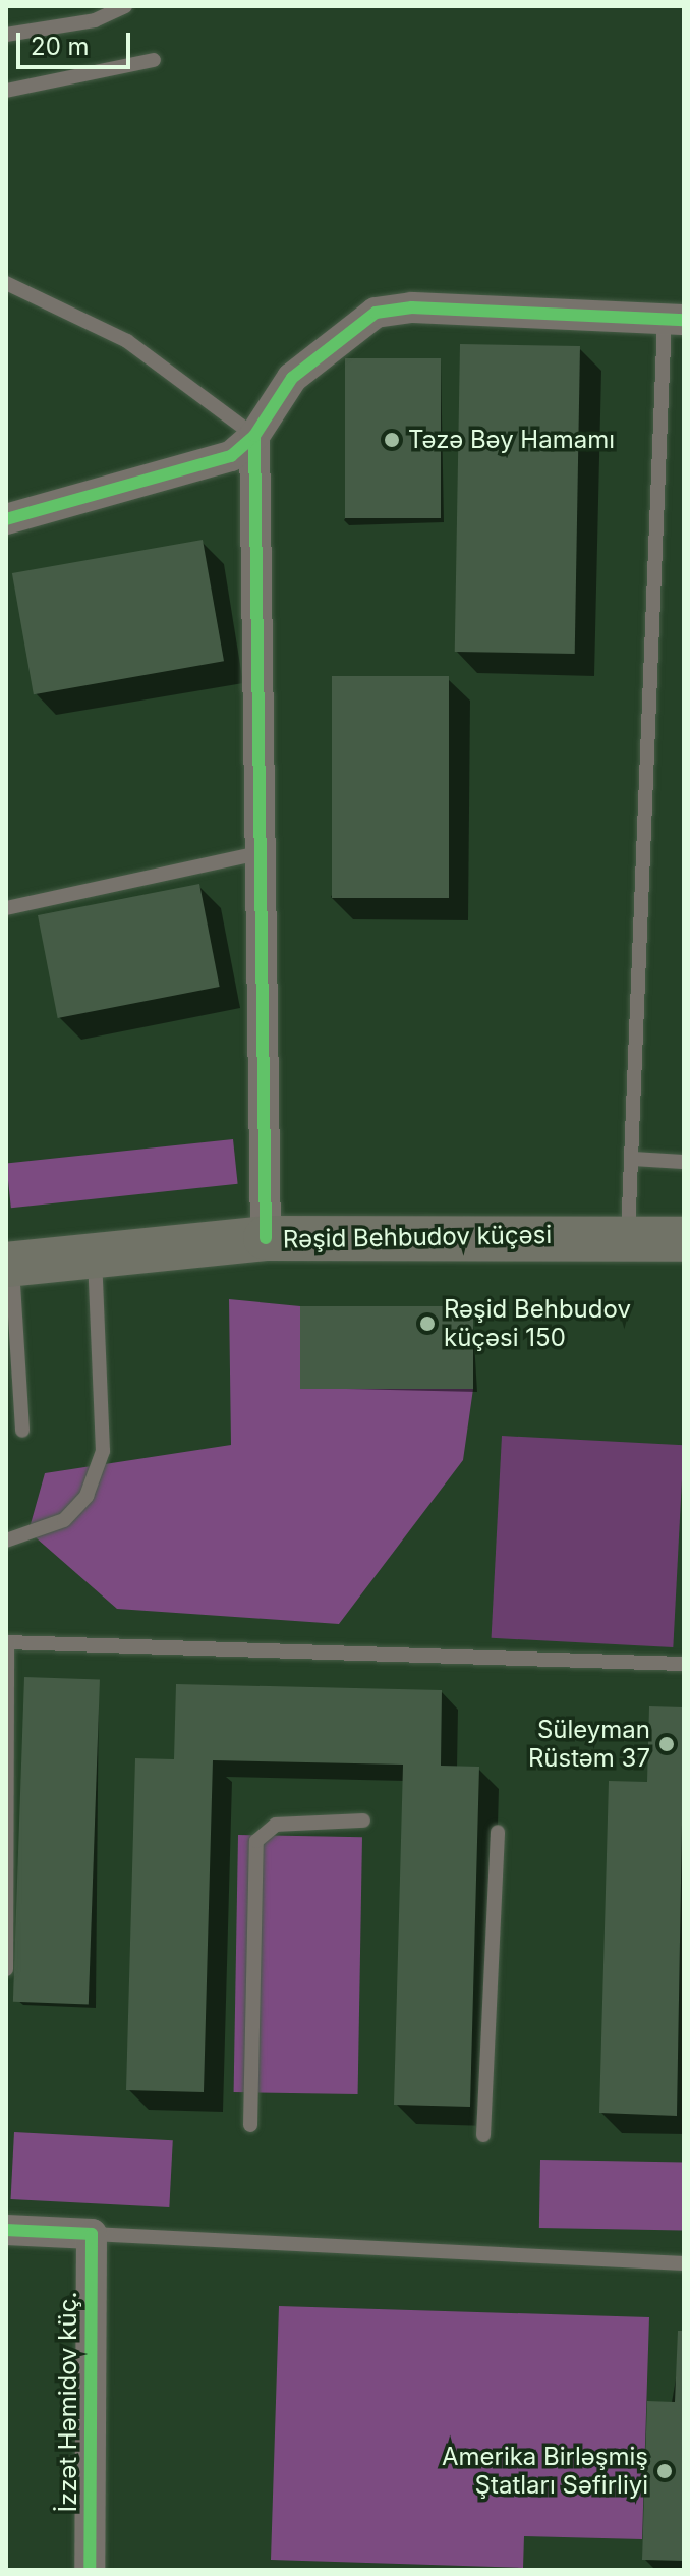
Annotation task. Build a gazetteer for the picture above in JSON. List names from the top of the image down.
{
  "streets": {
    "main road": ["Rəşid Behbudov küçəsi"],
    "street": ["İzzət Həmidov küç."]
  },
  "places": [
    "Təzə Bəy Hamamı",
    "Rəşid Behbudov küçəsi 150",
    "Süleyman Rüstəm 37",
    "Amerika Birləşmiş Ştatları Səfirliyi"
  ],
  "scale_bar": "20 m"
}
